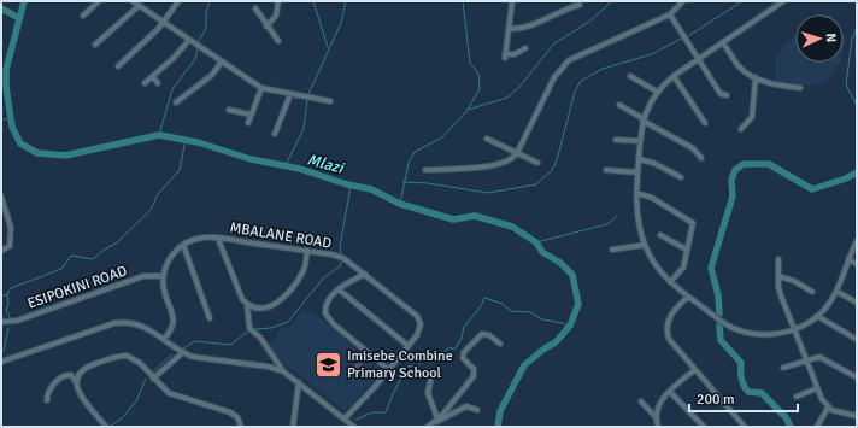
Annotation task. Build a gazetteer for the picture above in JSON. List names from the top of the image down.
{
  "streets": {
    "street": ["MBALANE ROAD", "ESIPOKINI ROAD"]
  },
  "water": ["Mlazi"],
  "places": {
    "school or university": ["Imisebe Combine Primary School"]
  },
  "scale_bar": "200 m",
  "north": "right"
}
